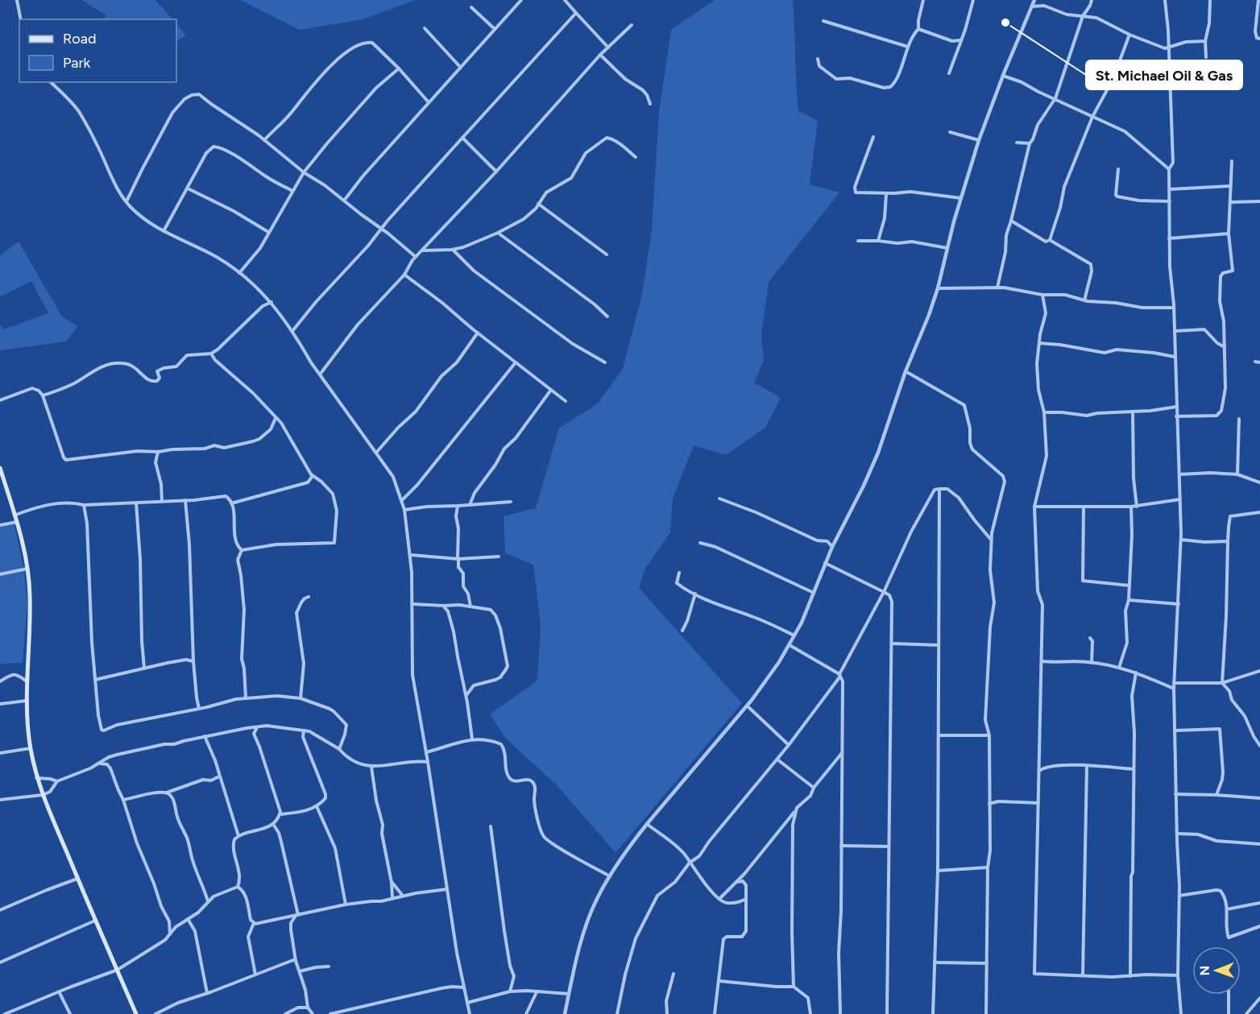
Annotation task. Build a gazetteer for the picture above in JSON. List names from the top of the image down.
{
  "places": ["St. Michael Oil & Gas"],
  "legend": ["Road", "Park"],
  "north": "left"
}
